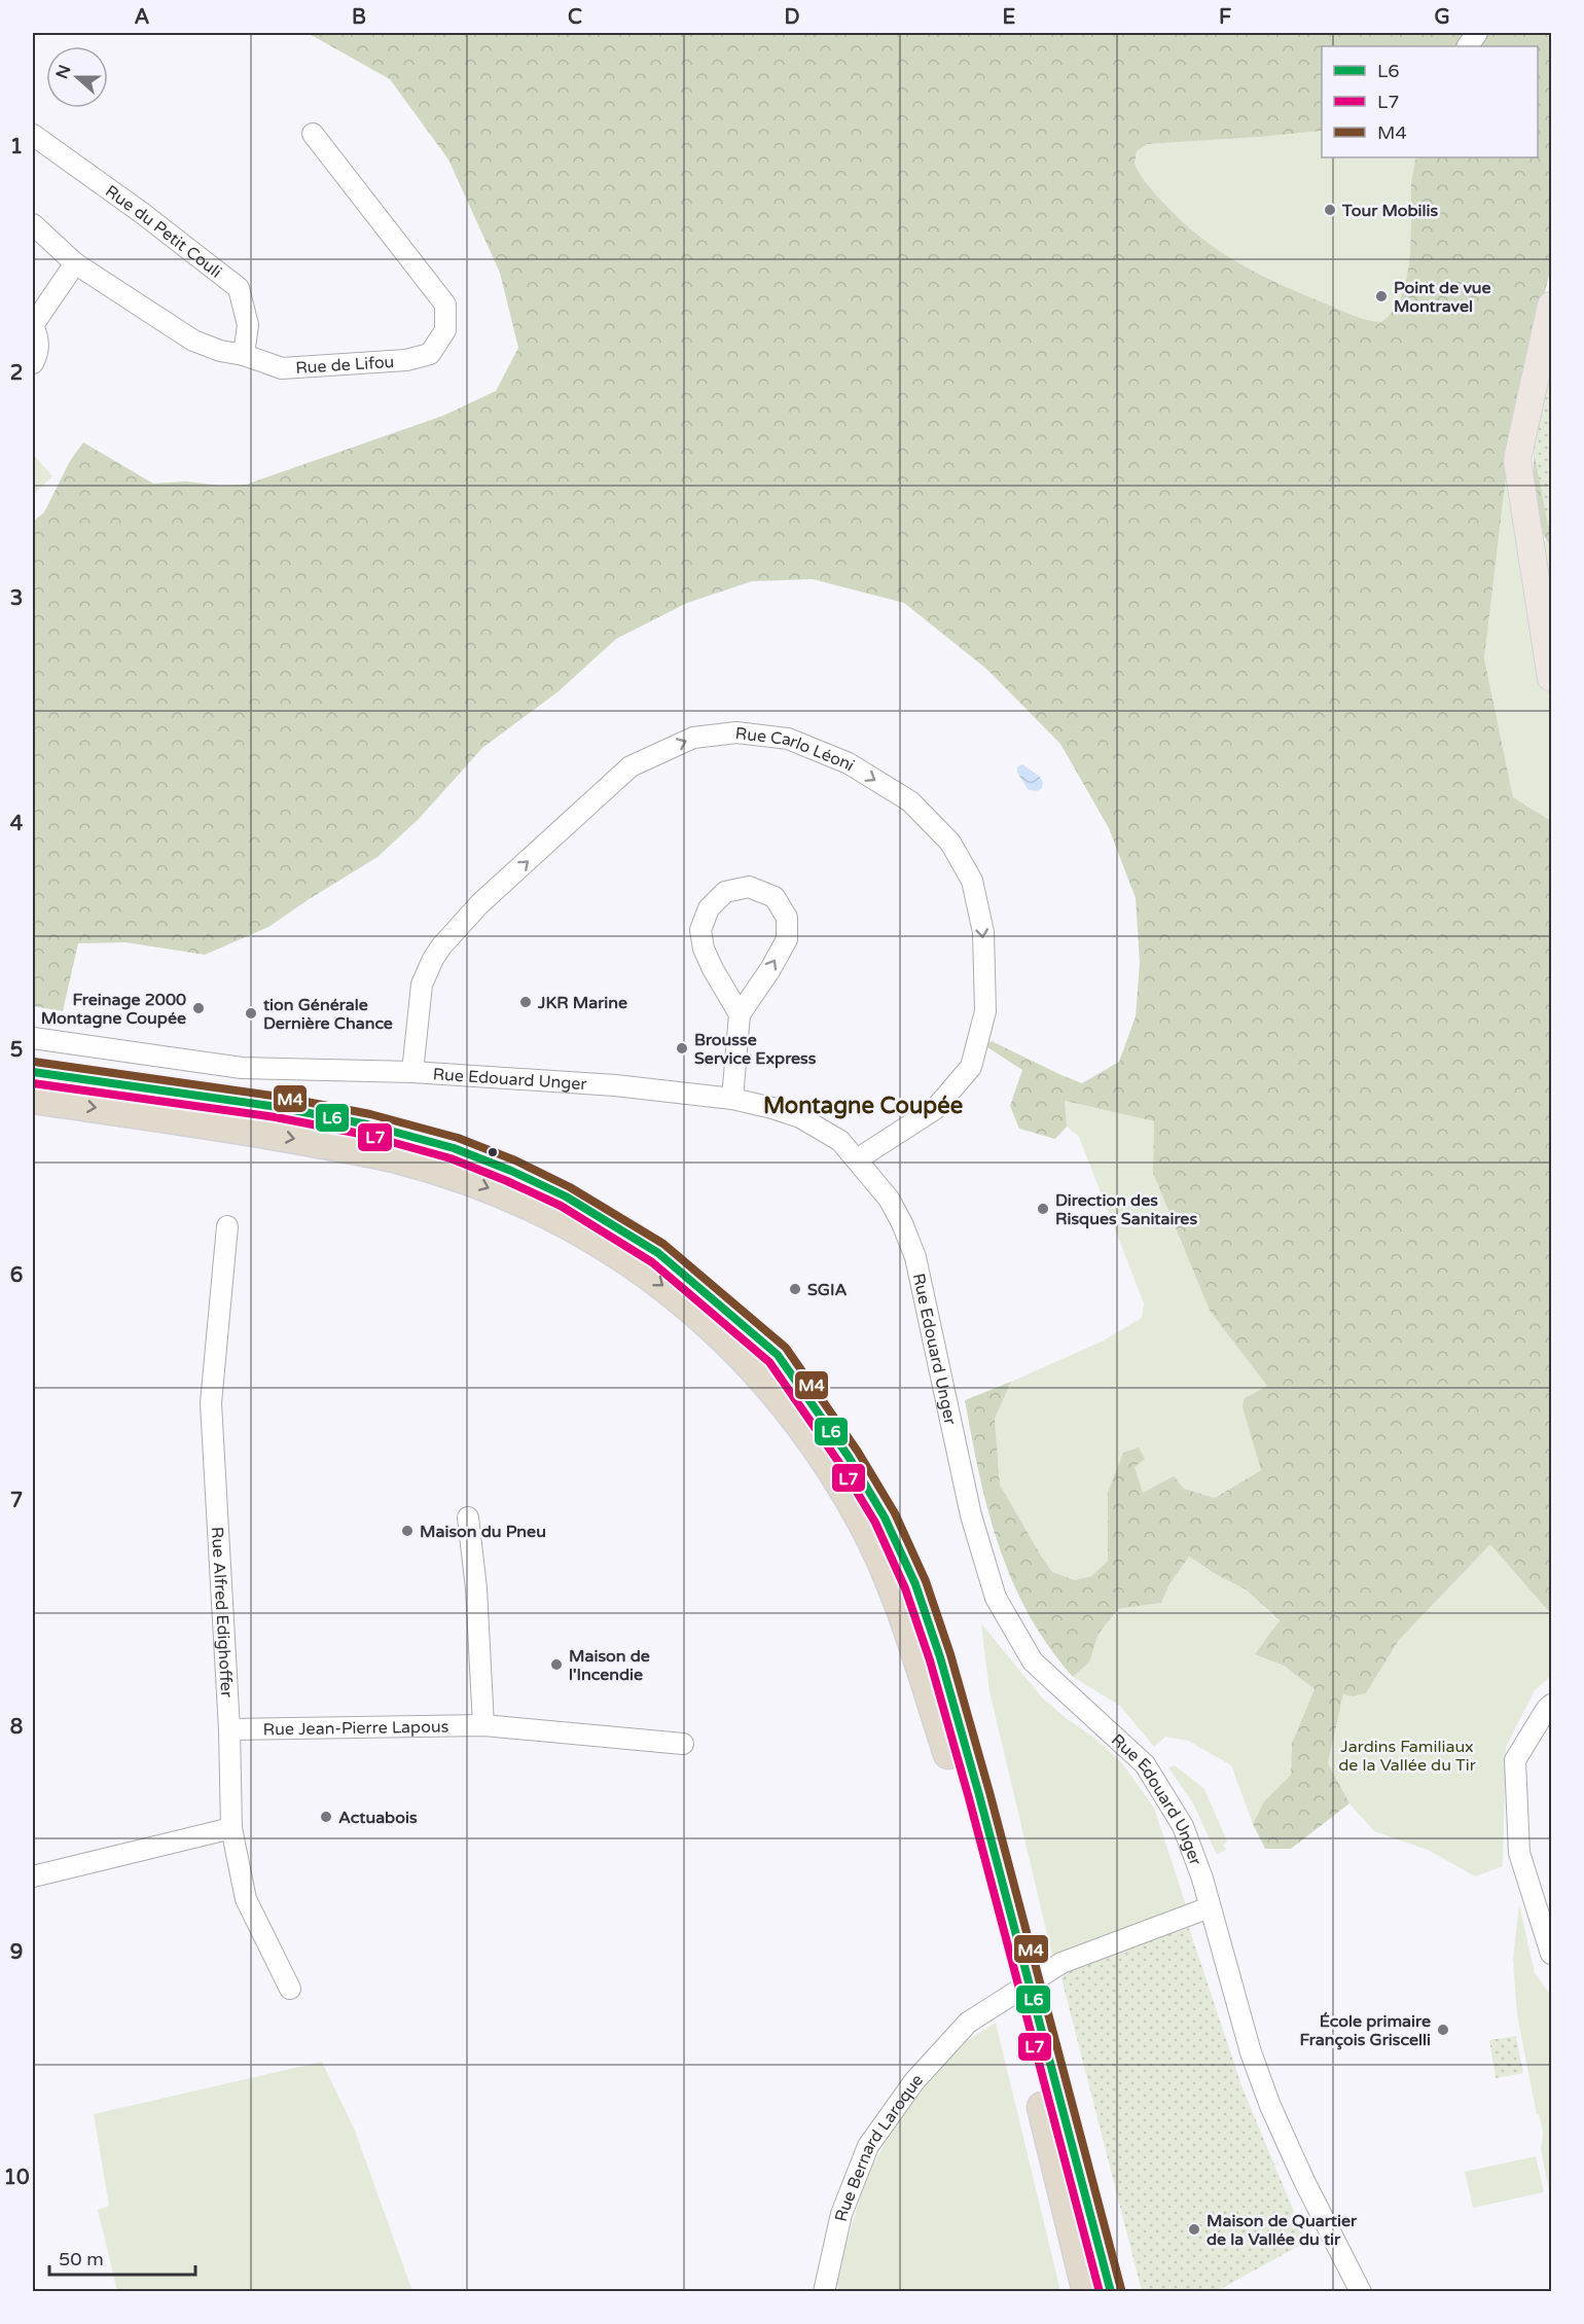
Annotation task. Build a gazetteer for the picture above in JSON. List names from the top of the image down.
{
  "streets": {
    "street": [
      "Rue du Petit Couli",
      "Rue de Lifou",
      "Rue Carlo Léoni",
      "Rue Edouard Unger",
      "Rue Alfred Edighoffer",
      "Rue Jean-Pierre Lapous",
      "Rue Bernard Laroque"
    ]
  },
  "crossings": [
    ["Rue du Petit Couli", "Rue de Lifou"],
    ["Rue Carlo Léoni", "Rue Edouard Unger"],
    ["Rue Edouard Unger", "Rue Bernard Laroque"],
    ["Rue Alfred Edighoffer", "Rue Jean-Pierre Lapous"]
  ],
  "districts": ["Montagne Coupée"],
  "parks": ["Jardins Familiaux de la Vallée du Tir"],
  "places": [
    "Tour Mobilis",
    "Point de vue Montravel",
    "JKR Marine",
    "Freinage 2000 Montagne Coupée",
    "tion Générale Dernière Chance",
    "Brousse Service Express",
    "Direction des Risques Sanitaires",
    "SGIA",
    "Maison du Pneu",
    "Maison de l'Incendie",
    "Actuabois",
    "École primaire François Griscelli",
    "Maison de Quartier de la Vallée du tir"
  ],
  "lines": ["transit line M4", "transit line L6", "transit line L7"],
  "legend": ["L6", "L7", "M4"],
  "scale_bar": "50 m",
  "north": "left",
  "grid": {
    "columns": [
      "A",
      "B",
      "C",
      "D",
      "E",
      "F",
      "G"
    ],
    "rows": [
      "1",
      "2",
      "3",
      "4",
      "5",
      "6",
      "7",
      "8",
      "9",
      "10"
    ]
  }
}
